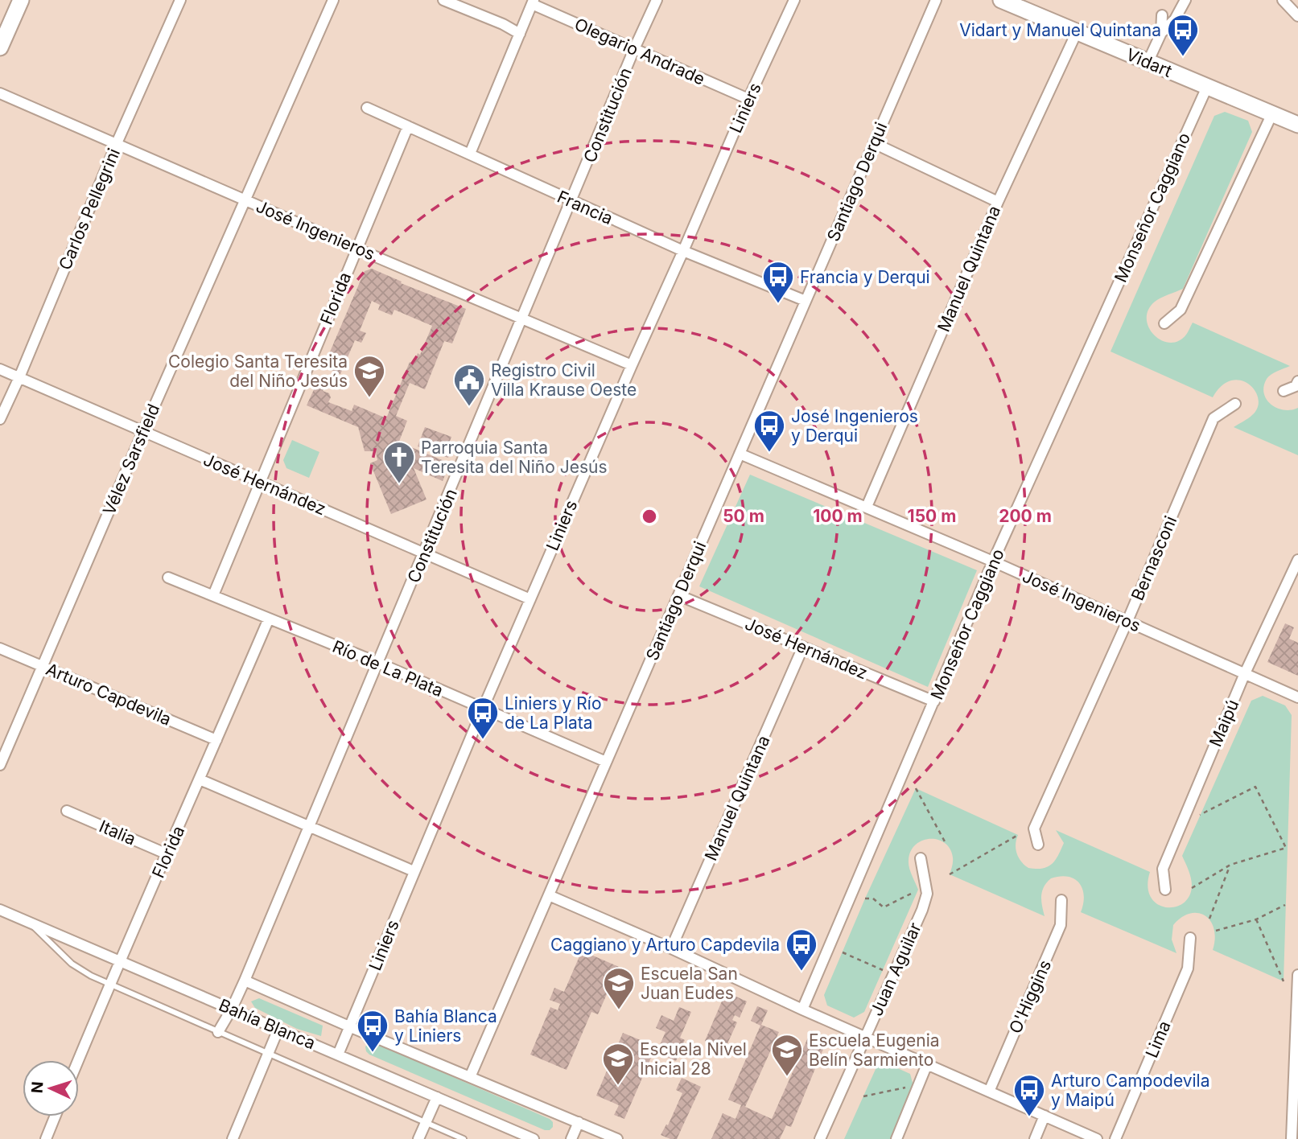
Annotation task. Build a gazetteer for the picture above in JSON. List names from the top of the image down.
{
  "streets": {
    "street": [
      "Olegario Andrade",
      "Vidart",
      "Liniers",
      "Constitución",
      "Santiago Derqui",
      "Francia",
      "Monseñor Caggiano",
      "Carlos Pellegrini",
      "José Ingenieros",
      "Manuel Quintana",
      "Florida",
      "Vélez Sarsfield",
      "José Hernández",
      "Bernasconi",
      "Río de La Plata",
      "Arturo Capdevila",
      "Maipú",
      "Italia",
      "Juan Aguilar",
      "O'Higgins",
      "Bahía Blanca",
      "Lima"
    ]
  },
  "crossings": [
    ["Olegario Andrade", "Liniers"],
    ["Olegario Andrade", "Constitución"],
    ["Vidart", "Monseñor Caggiano"],
    ["Vidart", "Manuel Quintana"],
    ["Liniers", "Francia"],
    ["Liniers", "José Ingenieros"],
    ["Liniers", "José Hernández"],
    ["Liniers", "Río de La Plata"],
    ["Liniers", "Bahía Blanca"],
    ["Constitución", "Francia"],
    ["Constitución", "José Ingenieros"],
    ["Constitución", "José Hernández"],
    ["Constitución", "Río de La Plata"],
    ["Constitución", "Bahía Blanca"],
    ["Santiago Derqui", "Francia"],
    ["Santiago Derqui", "José Ingenieros"],
    ["Santiago Derqui", "José Hernández"],
    ["Santiago Derqui", "Río de La Plata"],
    ["Santiago Derqui", "Bahía Blanca"],
    ["Francia", "Florida"],
    ["Monseñor Caggiano", "José Ingenieros"],
    ["Monseñor Caggiano", "José Hernández"],
    ["Carlos Pellegrini", "José Ingenieros"],
    ["Carlos Pellegrini", "José Hernández"],
    ["José Ingenieros", "Manuel Quintana"],
    ["José Ingenieros", "Florida"],
    ["José Ingenieros", "Vélez Sarsfield"],
    ["José Ingenieros", "Bernasconi"],
    ["José Ingenieros", "Maipú"],
    ["Manuel Quintana", "José Hernández"],
    ["Florida", "José Hernández"],
    ["Florida", "Río de La Plata"],
    ["Florida", "Arturo Capdevila"],
    ["Florida", "Italia"],
    ["Florida", "Bahía Blanca"],
    ["Vélez Sarsfield", "José Hernández"],
    ["Vélez Sarsfield", "Arturo Capdevila"]
  ],
  "places": {
    "bus stop": [
      "Vidart y Manuel Quintana",
      "Francia y Derqui",
      "José Ingenieros y Derqui",
      "Liniers y Río de La Plata",
      "Caggiano y Arturo Capdevila",
      "Bahía Blanca y Liniers",
      "Arturo Campodevila y Maipú"
    ],
    "school or university": [
      "Colegio Santa Teresita del Niño Jesús",
      "Escuela San Juan Eudes",
      "Escuela Eugenia Belín Sarmiento",
      "Escuela Nivel Inicial 28"
    ],
    "public building": ["Registro Civil Villa Krause Oeste"],
    "church": ["Parroquia Santa Teresita del Niño Jesús"]
  },
  "north": "left",
  "rings": [
    "50 m",
    "100 m",
    "150 m",
    "200 m"
  ]
}
